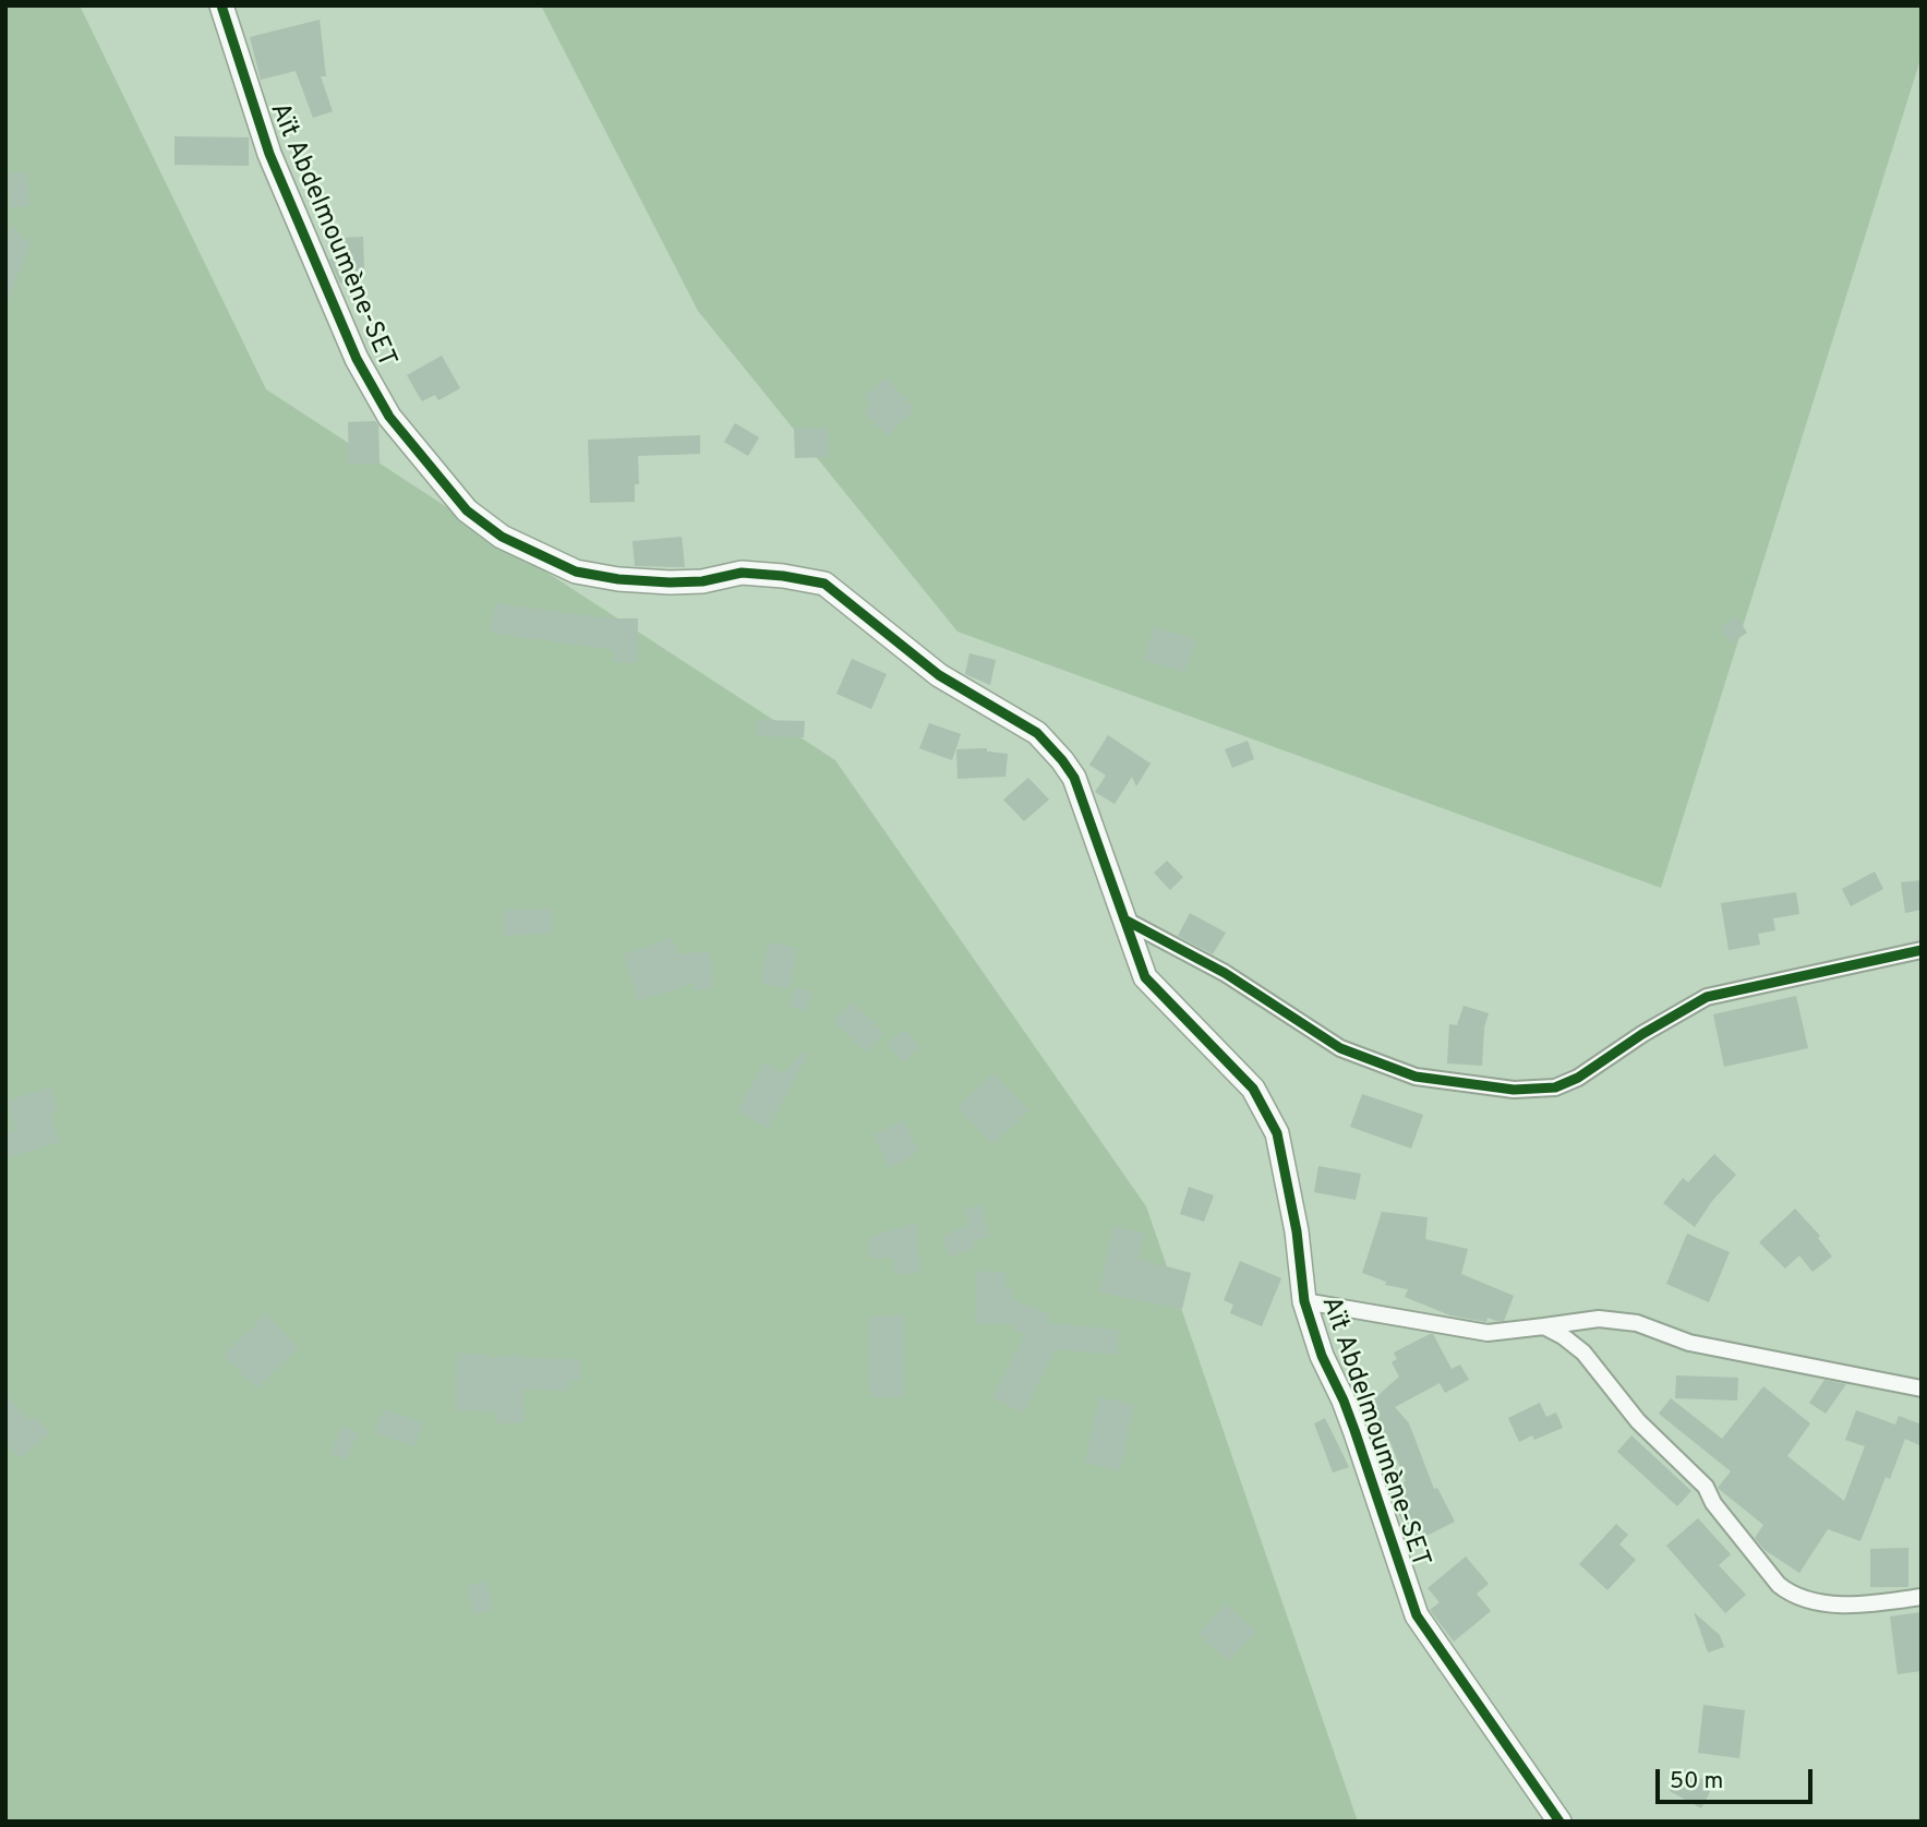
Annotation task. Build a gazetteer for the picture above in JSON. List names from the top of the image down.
{
  "streets": {
    "street": ["Aït Abdelmoumène-SET"]
  },
  "scale_bar": "50 m"
}
